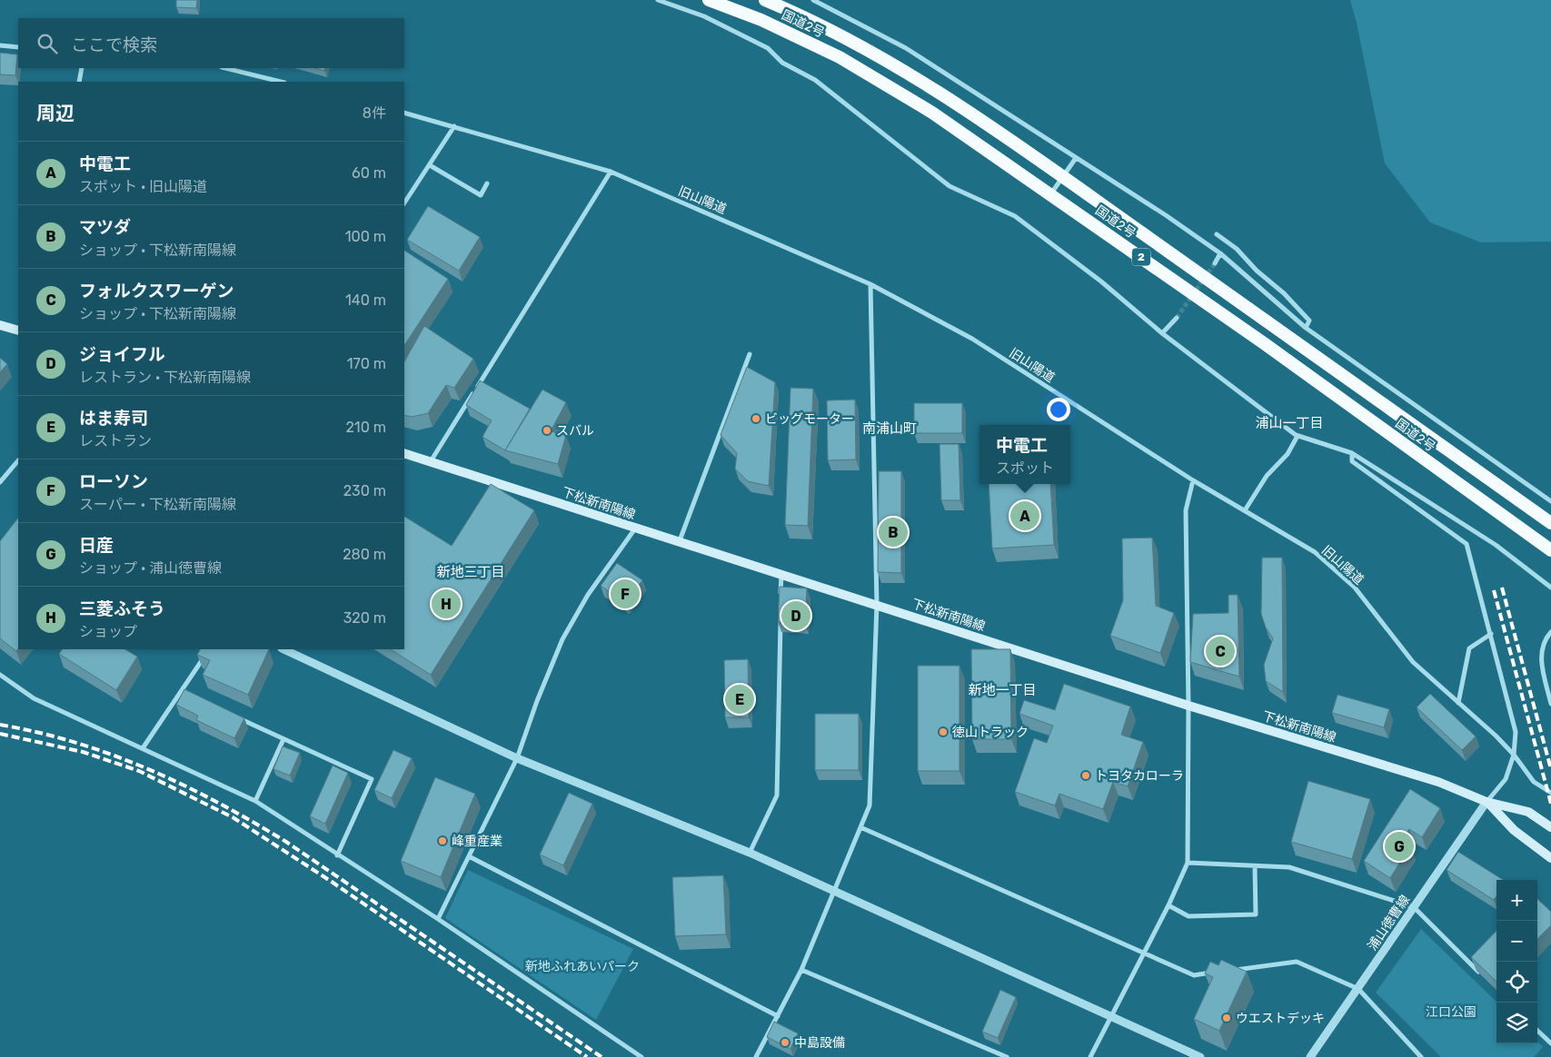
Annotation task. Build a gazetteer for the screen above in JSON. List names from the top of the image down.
{
  "streets": {
    "highway": ["国道2号", "2"],
    "main road": ["下松新南陽線"],
    "street": ["旧山陽道", "浦山徳曹線"]
  },
  "crossings": [
    ["下松新南陽線", "浦山徳曹線"]
  ],
  "districts": [
    "浦山一丁目",
    "南浦山町",
    "新地三丁目",
    "新地一丁目"
  ],
  "parks": ["新地ふれあいパーク", "江口公園"],
  "places": [
    "ビッグモーター",
    "スバル",
    "徳山トラック",
    "トヨタカローラ",
    "峰重産業",
    "ウエストデッキ",
    "中島設備"
  ],
  "page": {
    "search": "ここで検索",
    "heading": ["周辺", "8件"],
    "list": [
      {
        "mark": "A",
        "name": "中電工",
        "note": "スポット · 旧山陽道",
        "value": "60 m"
      },
      {
        "mark": "B",
        "name": "マツダ",
        "note": "ショップ · 下松新南陽線",
        "value": "100 m"
      },
      {
        "mark": "C",
        "name": "フォルクスワーゲン",
        "note": "ショップ · 下松新南陽線",
        "value": "140 m"
      },
      {
        "mark": "D",
        "name": "ジョイフル",
        "note": "レストラン · 下松新南陽線",
        "value": "170 m"
      },
      {
        "mark": "E",
        "name": "はま寿司",
        "note": "レストラン",
        "value": "210 m"
      },
      {
        "mark": "F",
        "name": "ローソン",
        "note": "スーパー · 下松新南陽線",
        "value": "230 m"
      },
      {
        "mark": "G",
        "name": "日産",
        "note": "ショップ · 浦山徳曹線",
        "value": "280 m"
      },
      {
        "mark": "H",
        "name": "三菱ふそう",
        "note": "ショップ",
        "value": "320 m"
      }
    ],
    "popup": ["中電工", "スポット"],
    "pins": [
      "A",
      "B",
      "F",
      "H",
      "D",
      "C",
      "E",
      "G"
    ],
    "map_buttons": ["+", "−"]
  }
}
